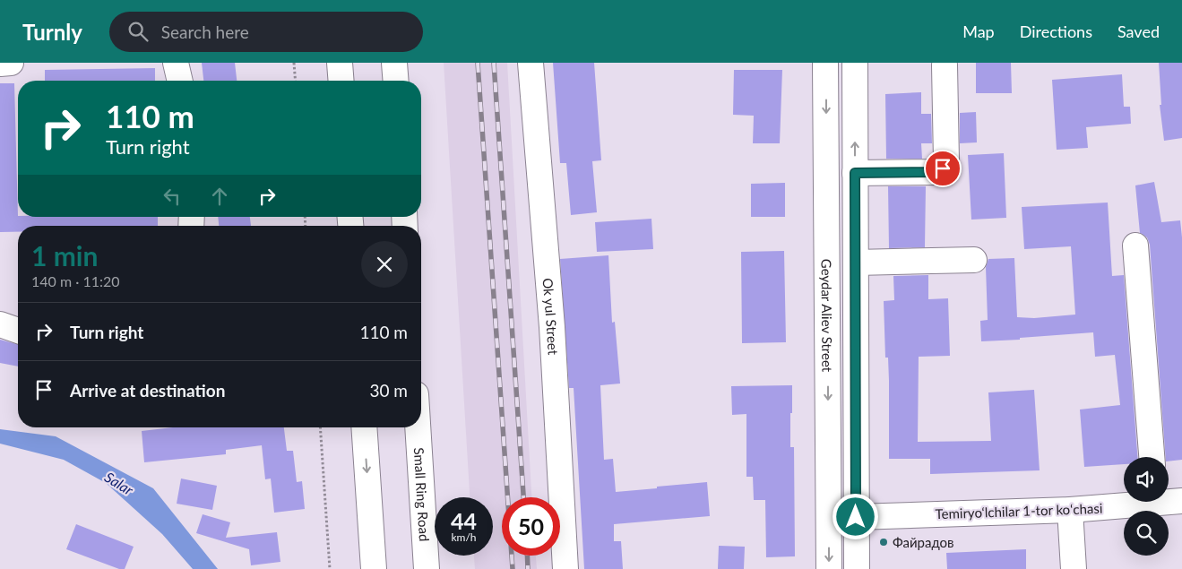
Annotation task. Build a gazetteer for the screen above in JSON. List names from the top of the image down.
{
  "streets": {
    "main road": [
      "Ok yul Street",
      "Geydar Aliev Street",
      "Small Ring Road",
      "Temiryo‘lchilar 1-tor koʻchasi"
    ]
  },
  "crossings": [
    ["Geydar Aliev Street", "Temiryo‘lchilar 1-tor koʻchasi"]
  ],
  "water": ["Salar"],
  "places": ["Файрадов"],
  "page": {
    "header": "Turnly",
    "search": "Search here",
    "nav": ["Map", "Directions", "Saved"],
    "turn": ["110 m", "Turn right"],
    "heading": ["1 min", "140 m · 11:20"],
    "list": [
      {
        "name": "Turn right",
        "value": "110 m"
      },
      {
        "name": "Arrive at destination",
        "value": "30 m"
      }
    ],
    "speed": "44 km/h",
    "limit": "50"
  }
}
